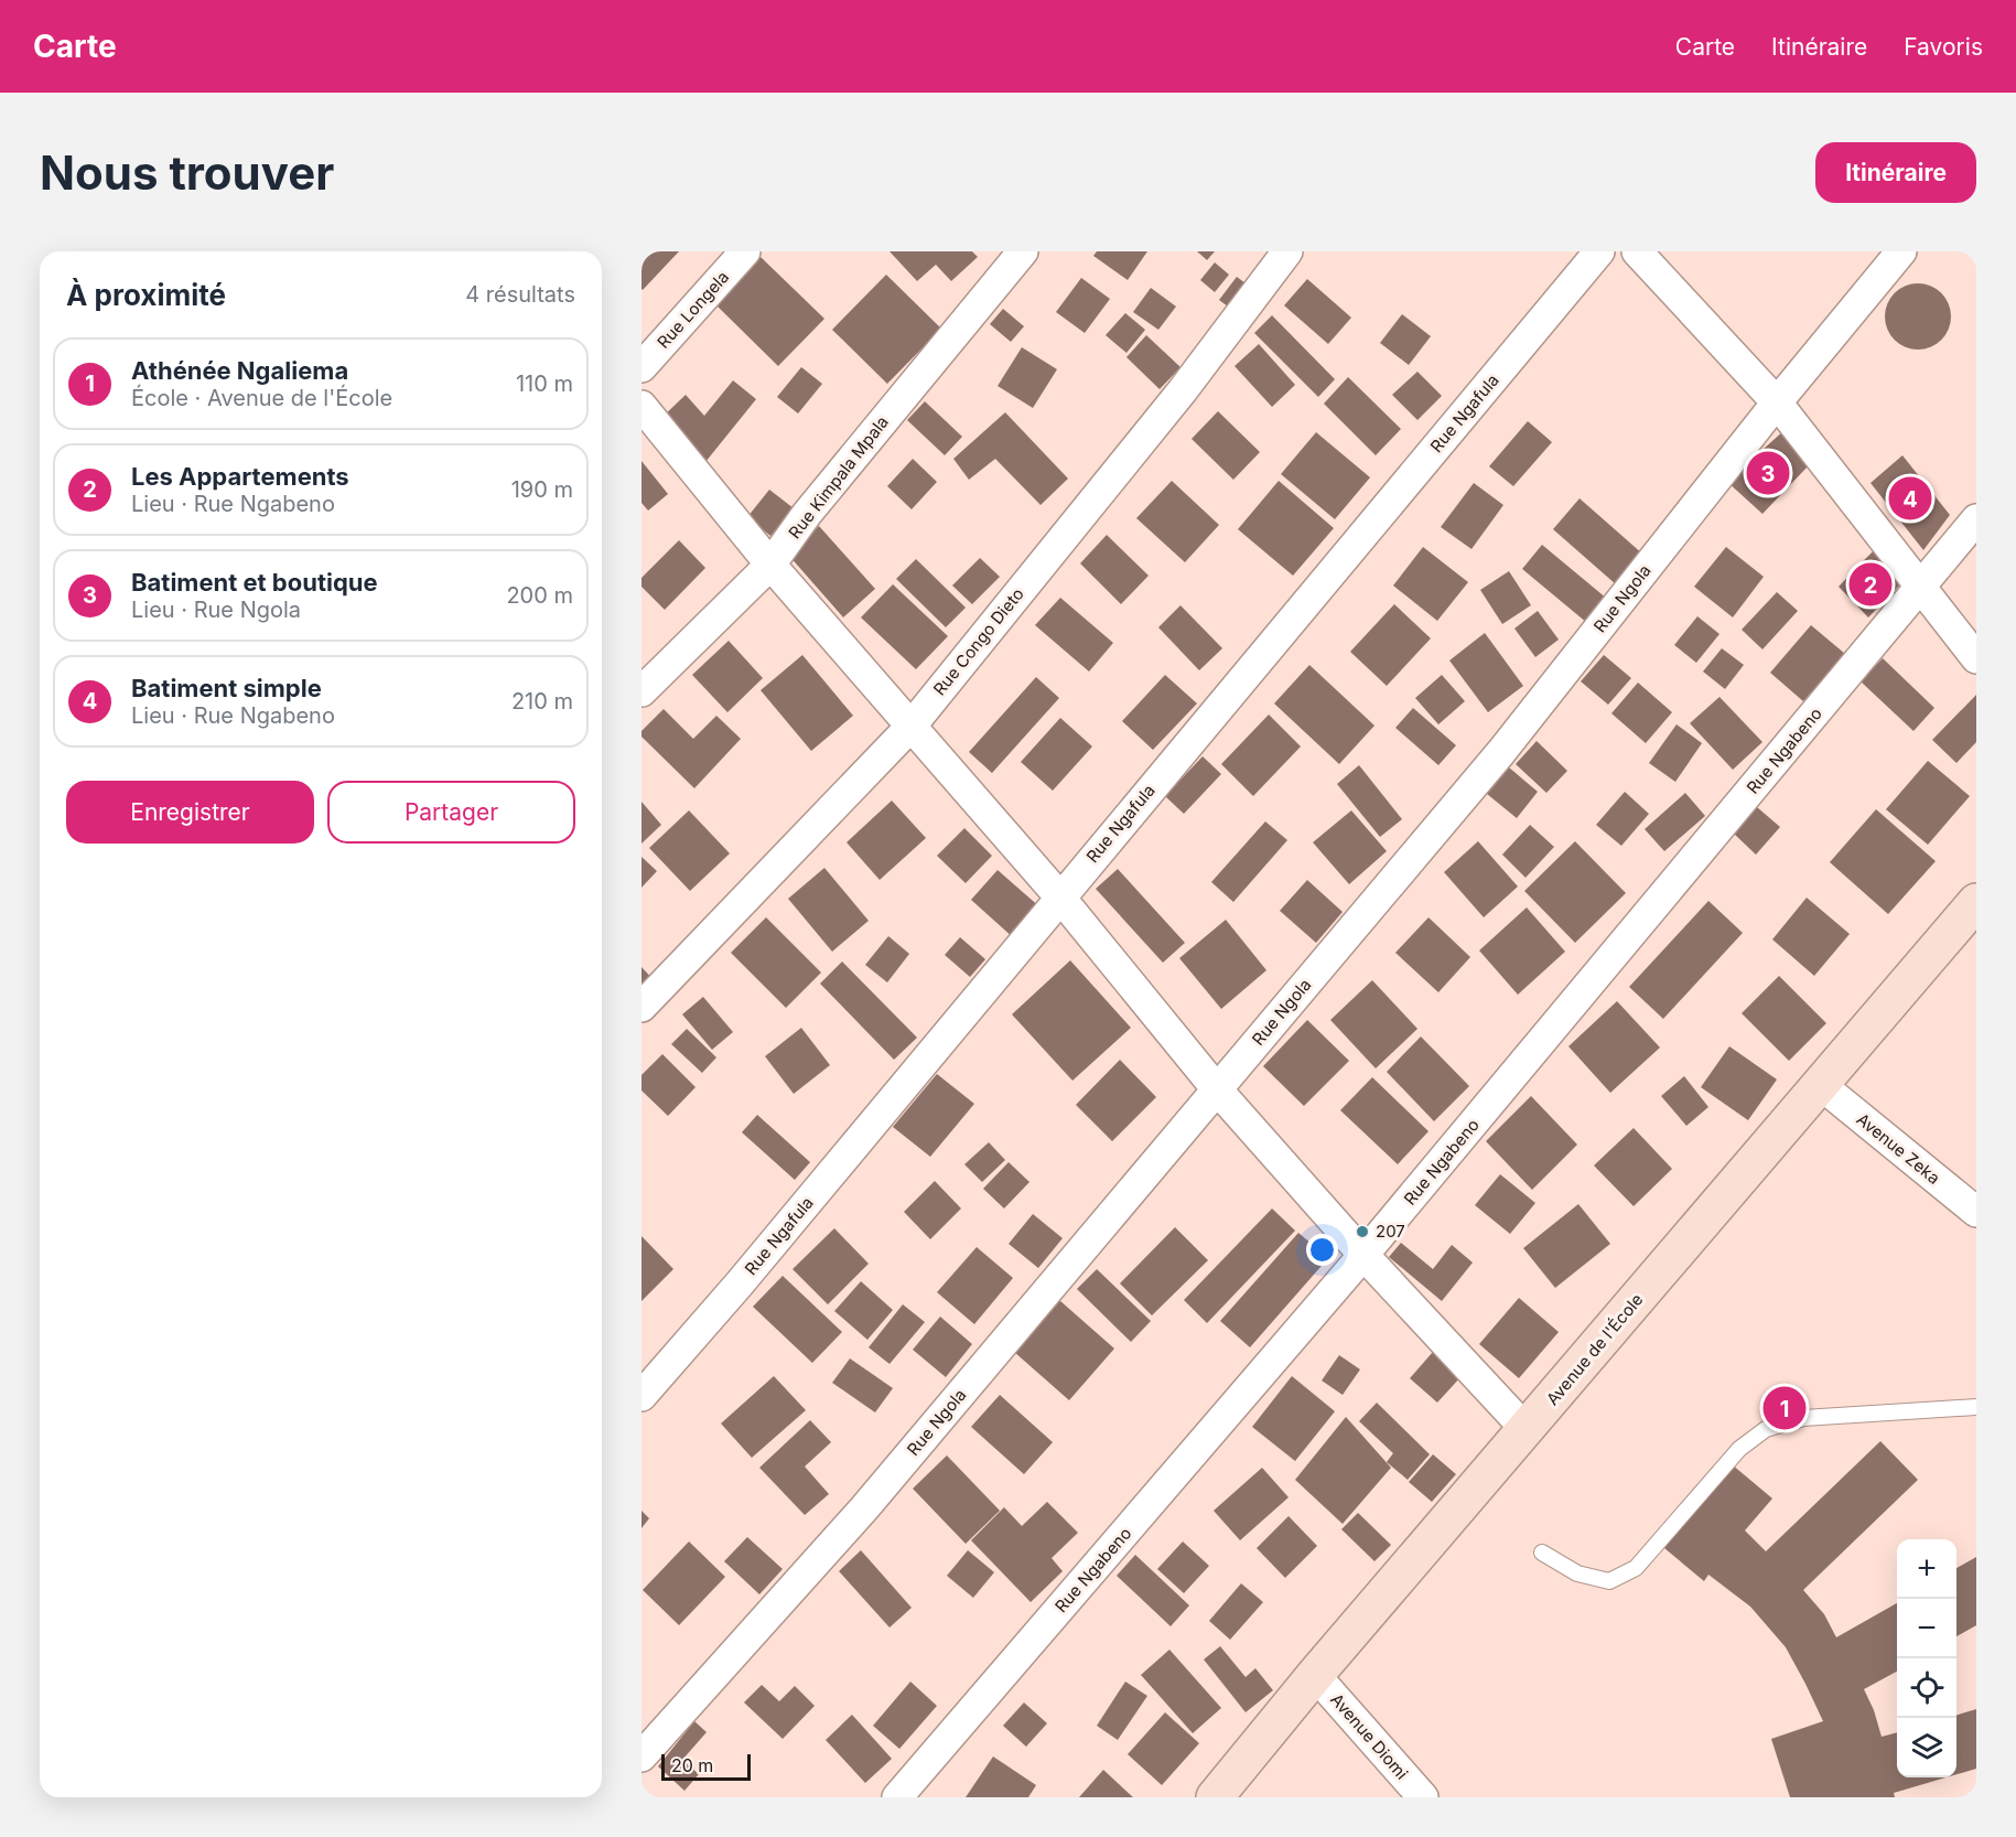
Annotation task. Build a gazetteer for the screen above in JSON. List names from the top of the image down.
{
  "streets": {
    "main road": ["Avenue de l'École"],
    "street": [
      "Rue Longela",
      "Rue Ngafula",
      "Rue Kimpala Mpala",
      "Rue Ngola",
      "Rue Congo Dieto",
      "Rue Ngabeno",
      "Avenue Zeka",
      "Avenue Diomi"
    ]
  },
  "crossings": [
    ["Avenue Zeka", "Avenue de l'École"],
    ["Avenue de l'École", "Avenue Diomi"]
  ],
  "places": ["207"],
  "scale_bar": "20 m",
  "page": {
    "header": "Carte",
    "nav": ["Carte", "Itinéraire", "Favoris"],
    "buttons": [
      "Itinéraire",
      ["Enregistrer", "Partager"]
    ],
    "title": "Nous trouver",
    "heading": ["À proximité", "4 résultats"],
    "list": [
      {
        "mark": "1",
        "name": "Athénée Ngaliema",
        "note": "École · Avenue de l'École",
        "value": "110 m"
      },
      {
        "mark": "2",
        "name": "Les Appartements",
        "note": "Lieu · Rue Ngabeno",
        "value": "190 m"
      },
      {
        "mark": "3",
        "name": "Batiment et boutique",
        "note": "Lieu · Rue Ngola",
        "value": "200 m"
      },
      {
        "mark": "4",
        "name": "Batiment simple",
        "note": "Lieu · Rue Ngabeno",
        "value": "210 m"
      }
    ],
    "pins": [
      "3",
      "4",
      "2",
      "1"
    ],
    "map_buttons": ["+", "−"],
    "scale": "20 m"
  }
}
